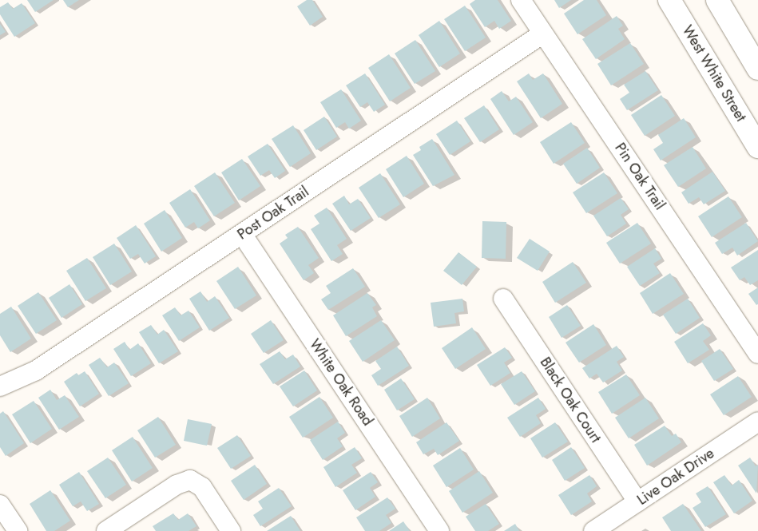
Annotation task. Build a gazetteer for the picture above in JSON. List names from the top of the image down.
{
  "streets": {
    "main road": ["West White Street"],
    "street": [
      "Pin Oak Trail",
      "Post Oak Trail",
      "White Oak Road",
      "Black Oak Court",
      "Live Oak Drive"
    ]
  },
  "crossings": [
    ["Pin Oak Trail", "Post Oak Trail"],
    ["Post Oak Trail", "White Oak Road"],
    ["Black Oak Court", "Live Oak Drive"]
  ]
}
